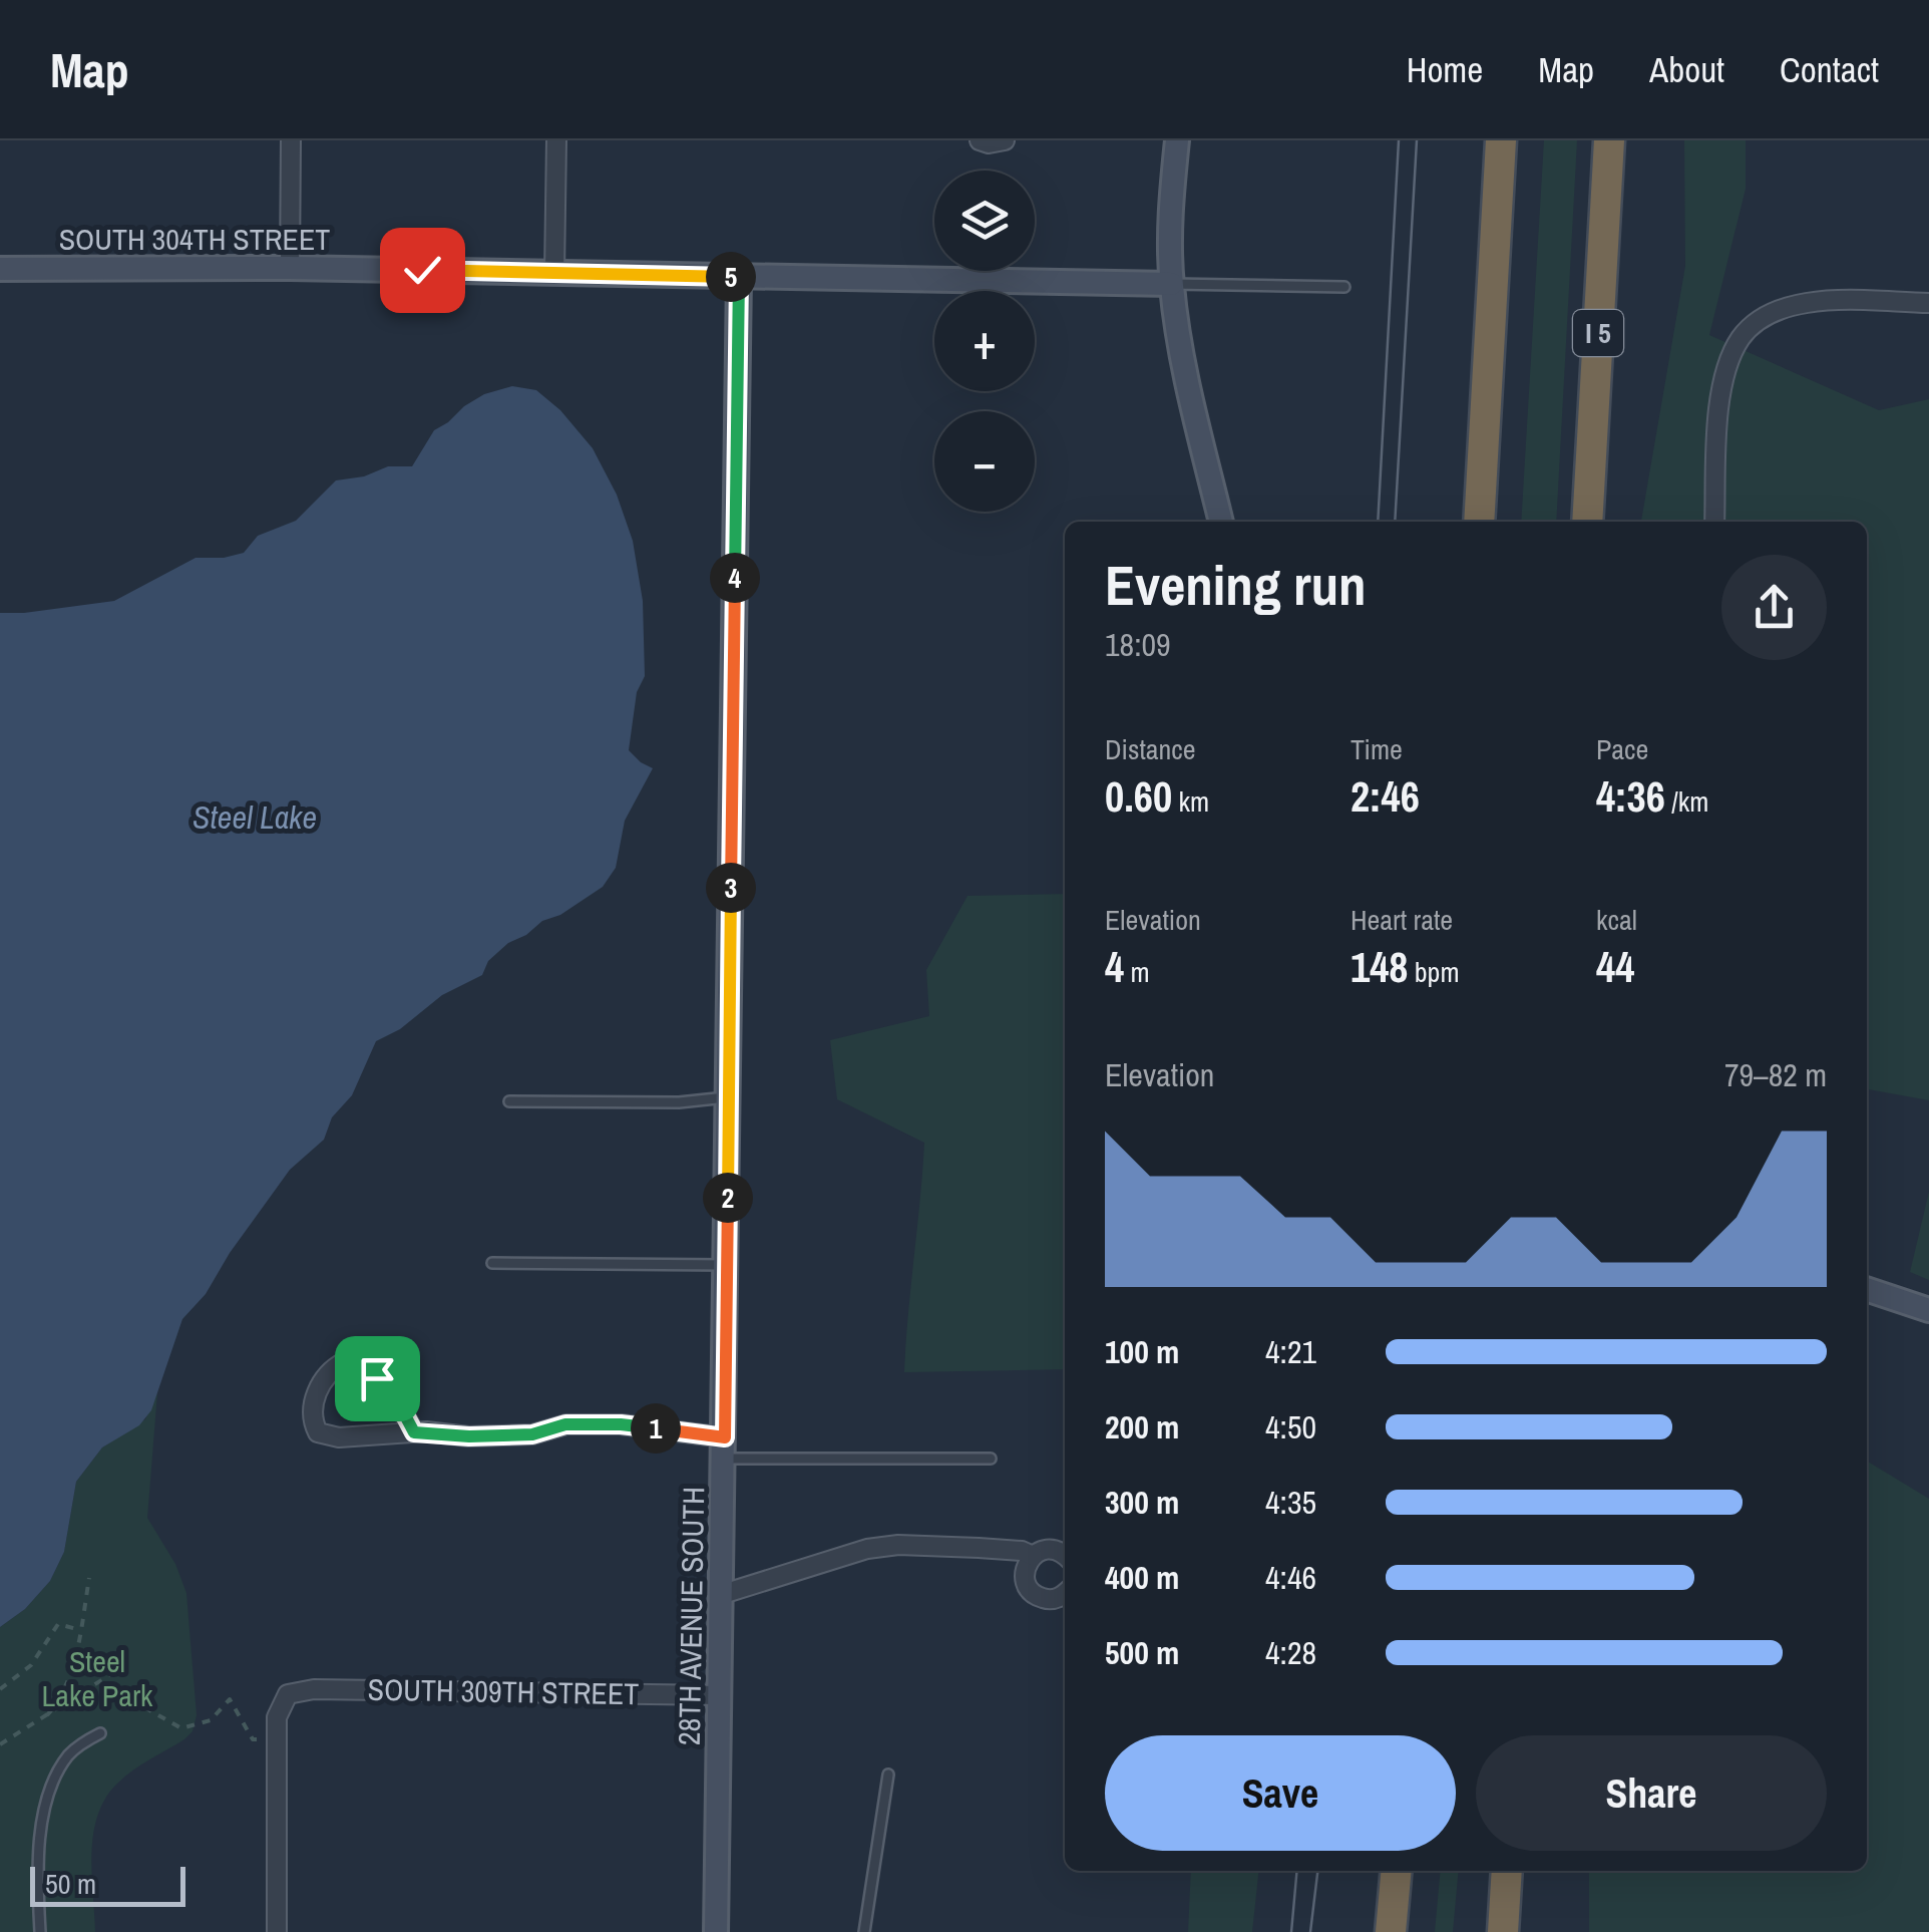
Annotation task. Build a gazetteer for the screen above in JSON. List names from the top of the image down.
{
  "streets": {
    "highway": ["I 5"],
    "street": ["SOUTH 304TH STREET", "28TH AVENUE SOUTH", "SOUTH 309TH STREET"]
  },
  "crossings": [
    ["SOUTH 304TH STREET", "28TH AVENUE SOUTH"],
    ["28TH AVENUE SOUTH", "SOUTH 309TH STREET"]
  ],
  "water": ["Steel Lake"],
  "parks": ["Steel Lake Park"],
  "scale_bar": "50 m",
  "page": {
    "header": "Map",
    "nav": [
      "Home",
      "Map",
      "About",
      "Contact"
    ],
    "map_buttons": ["+", "−"],
    "pins": [
      "5",
      "4",
      "3",
      "2",
      "1"
    ],
    "heading": ["Evening run", "18:09"],
    "stats": [
      ["Distance", "0.60 km"],
      ["Time", "2:46"],
      ["Pace", "4:36 /km"],
      ["Elevation", "4 m"],
      ["Heart rate", "148 bpm"],
      ["kcal", "44"]
    ],
    "chart": ["Elevation", "79–82 m"],
    "list": [
      {
        "name": "100 m",
        "note": "4:21"
      },
      {
        "name": "200 m",
        "note": "4:50"
      },
      {
        "name": "300 m",
        "note": "4:35"
      },
      {
        "name": "400 m",
        "note": "4:46"
      },
      {
        "name": "500 m",
        "note": "4:28"
      }
    ],
    "buttons": ["Save", "Share"],
    "scale": "50 m"
  }
}
